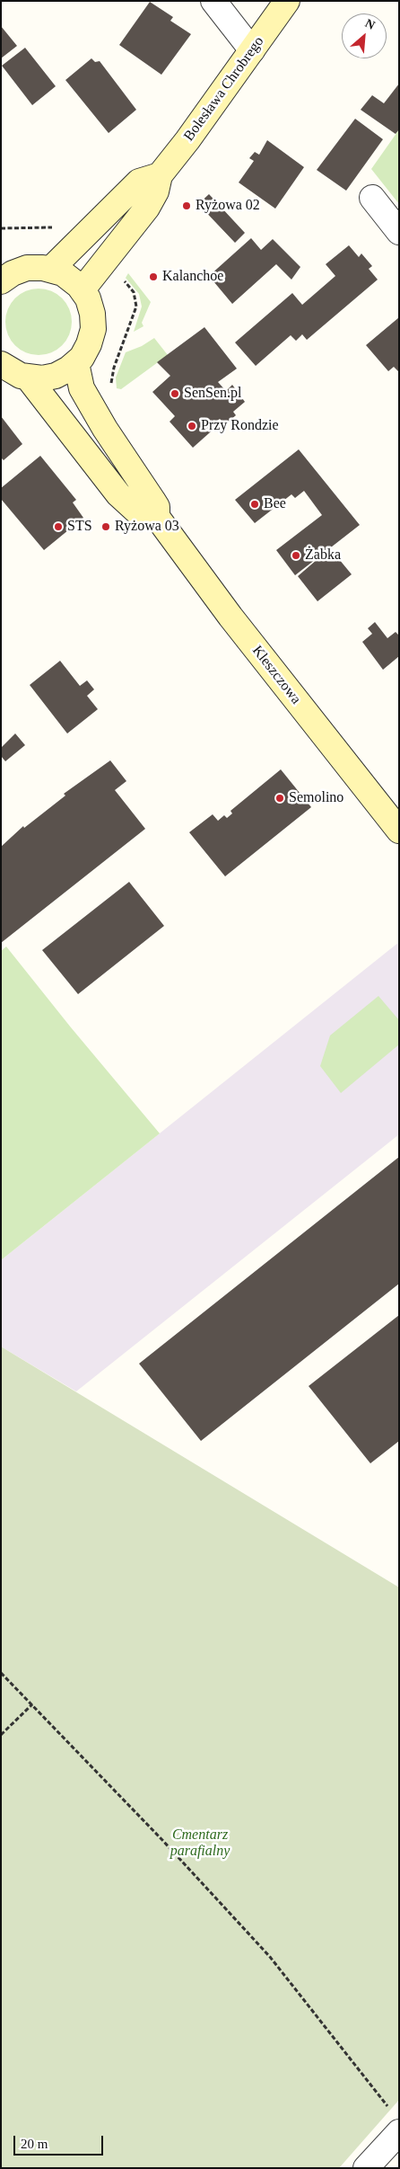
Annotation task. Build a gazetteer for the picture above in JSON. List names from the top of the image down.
{
  "streets": {
    "main road": ["Bolesława Chrobrego", "Kleszczowa"]
  },
  "parks": ["Cmentarz parafialny"],
  "places": [
    "Ryżowa 02",
    "Kalanchoe",
    "SenSen.pl",
    "Przy Rondzie",
    "Bee",
    "STS",
    "Ryżowa 03",
    "Żabka",
    "Semolino"
  ],
  "scale_bar": "20 m",
  "north": "top right"
}
